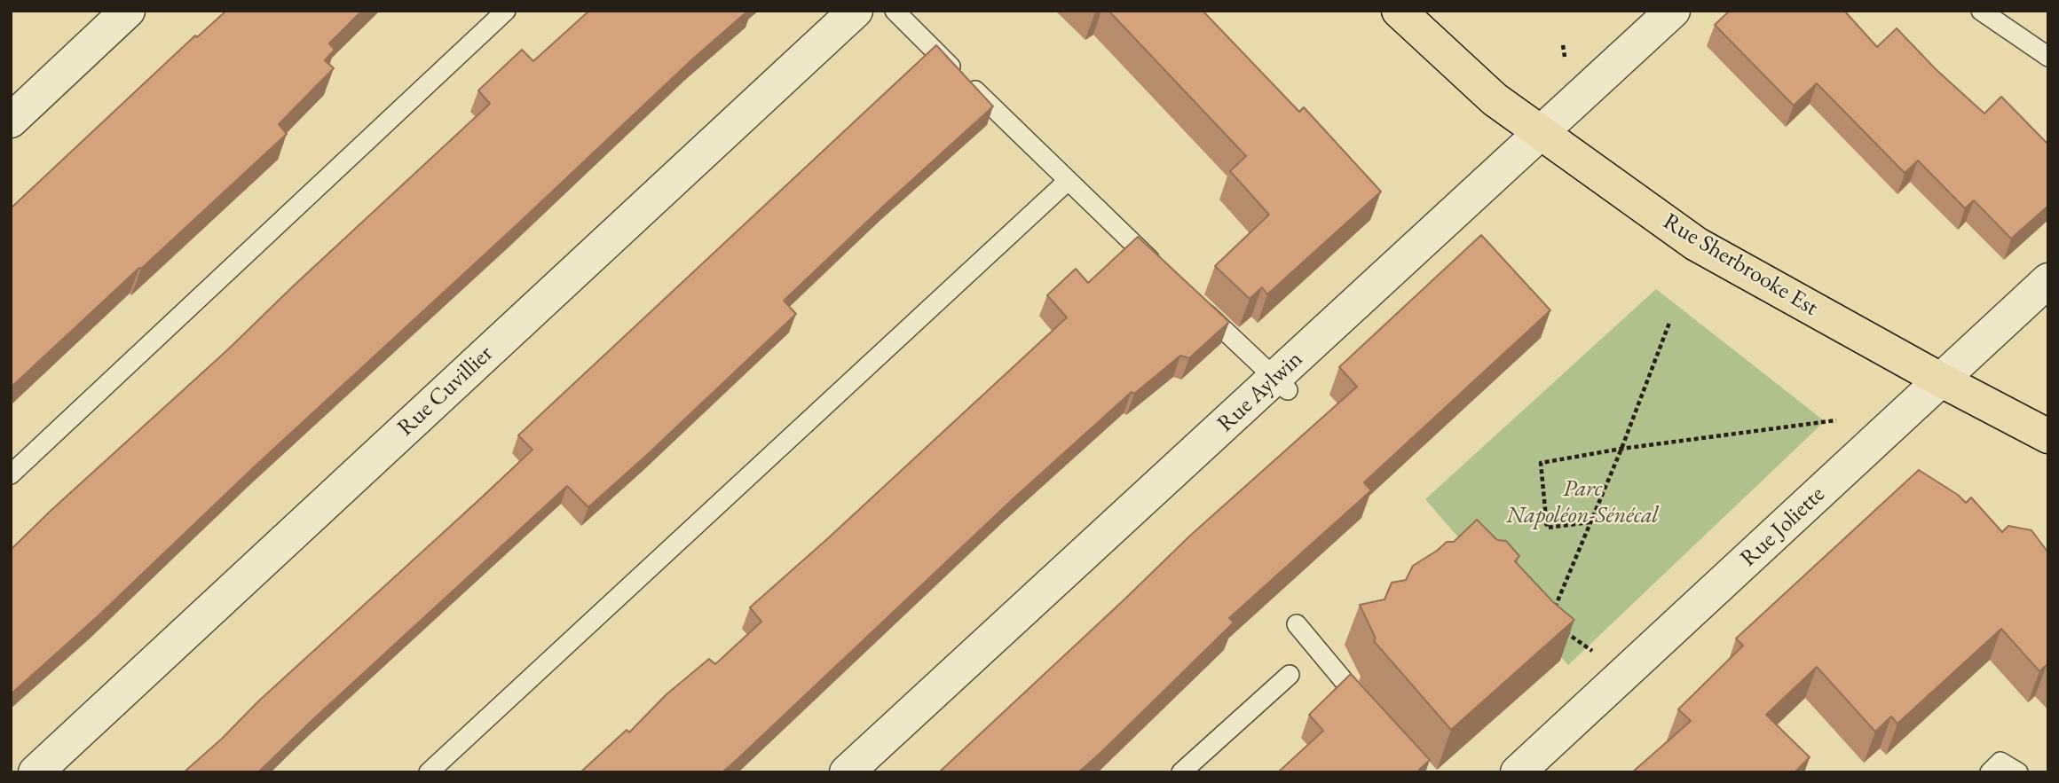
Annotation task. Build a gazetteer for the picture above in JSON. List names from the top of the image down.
{
  "streets": {
    "main road": ["Rue Sherbrooke Est"],
    "street": ["Rue Cuvillier", "Rue Aylwin", "Rue Joliette"]
  },
  "crossings": [
    ["Rue Sherbrooke Est", "Rue Aylwin"],
    ["Rue Sherbrooke Est", "Rue Joliette"]
  ],
  "parks": ["Parc Napoléon-Sénécal"]
}
